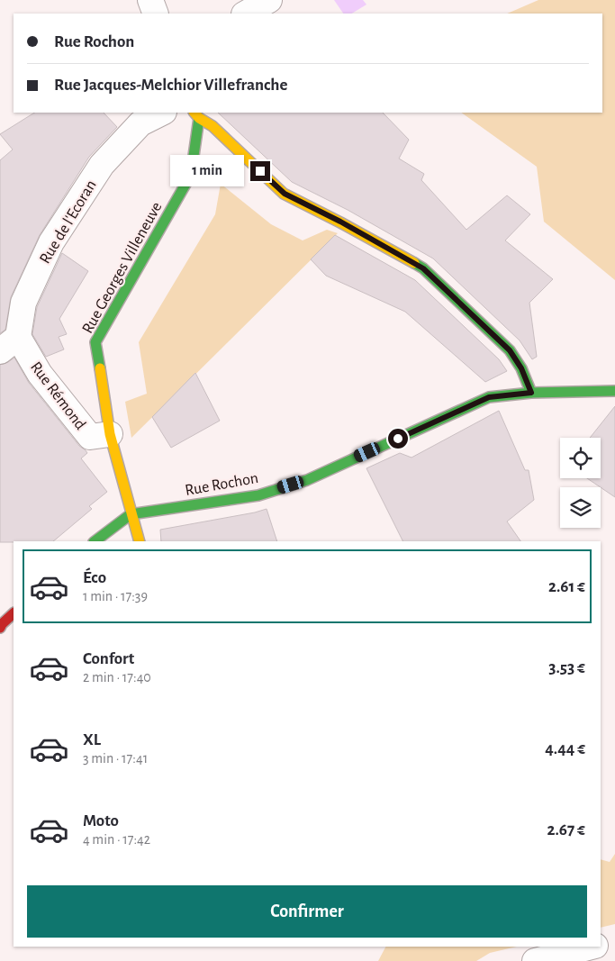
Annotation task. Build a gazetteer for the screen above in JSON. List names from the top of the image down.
{
  "streets": {
    "street": [
      "Rue de l'Ecoran",
      "Rue Georges Villeneuve",
      "Rue Rémond",
      "Rue Rochon"
    ]
  },
  "crossings": [
    ["Rue de l'Ecoran", "Rue Rémond"],
    ["Rue Georges Villeneuve", "Rue Rémond"],
    ["Rue Georges Villeneuve", "Rue Rochon"]
  ],
  "page": {
    "banner": ["Rue Rochon", "Rue Jacques-Melchior Villefranche"],
    "bubble": "1 min",
    "list": [
      {
        "name": "Éco",
        "note": "1 min · 17:39",
        "value": "2.61 €"
      },
      {
        "name": "Confort",
        "note": "2 min · 17:40",
        "value": "3.53 €"
      },
      {
        "name": "XL",
        "note": "3 min · 17:41",
        "value": "4.44 €"
      },
      {
        "name": "Moto",
        "note": "4 min · 17:42",
        "value": "2.67 €"
      }
    ],
    "buttons": "Confirmer"
  }
}
